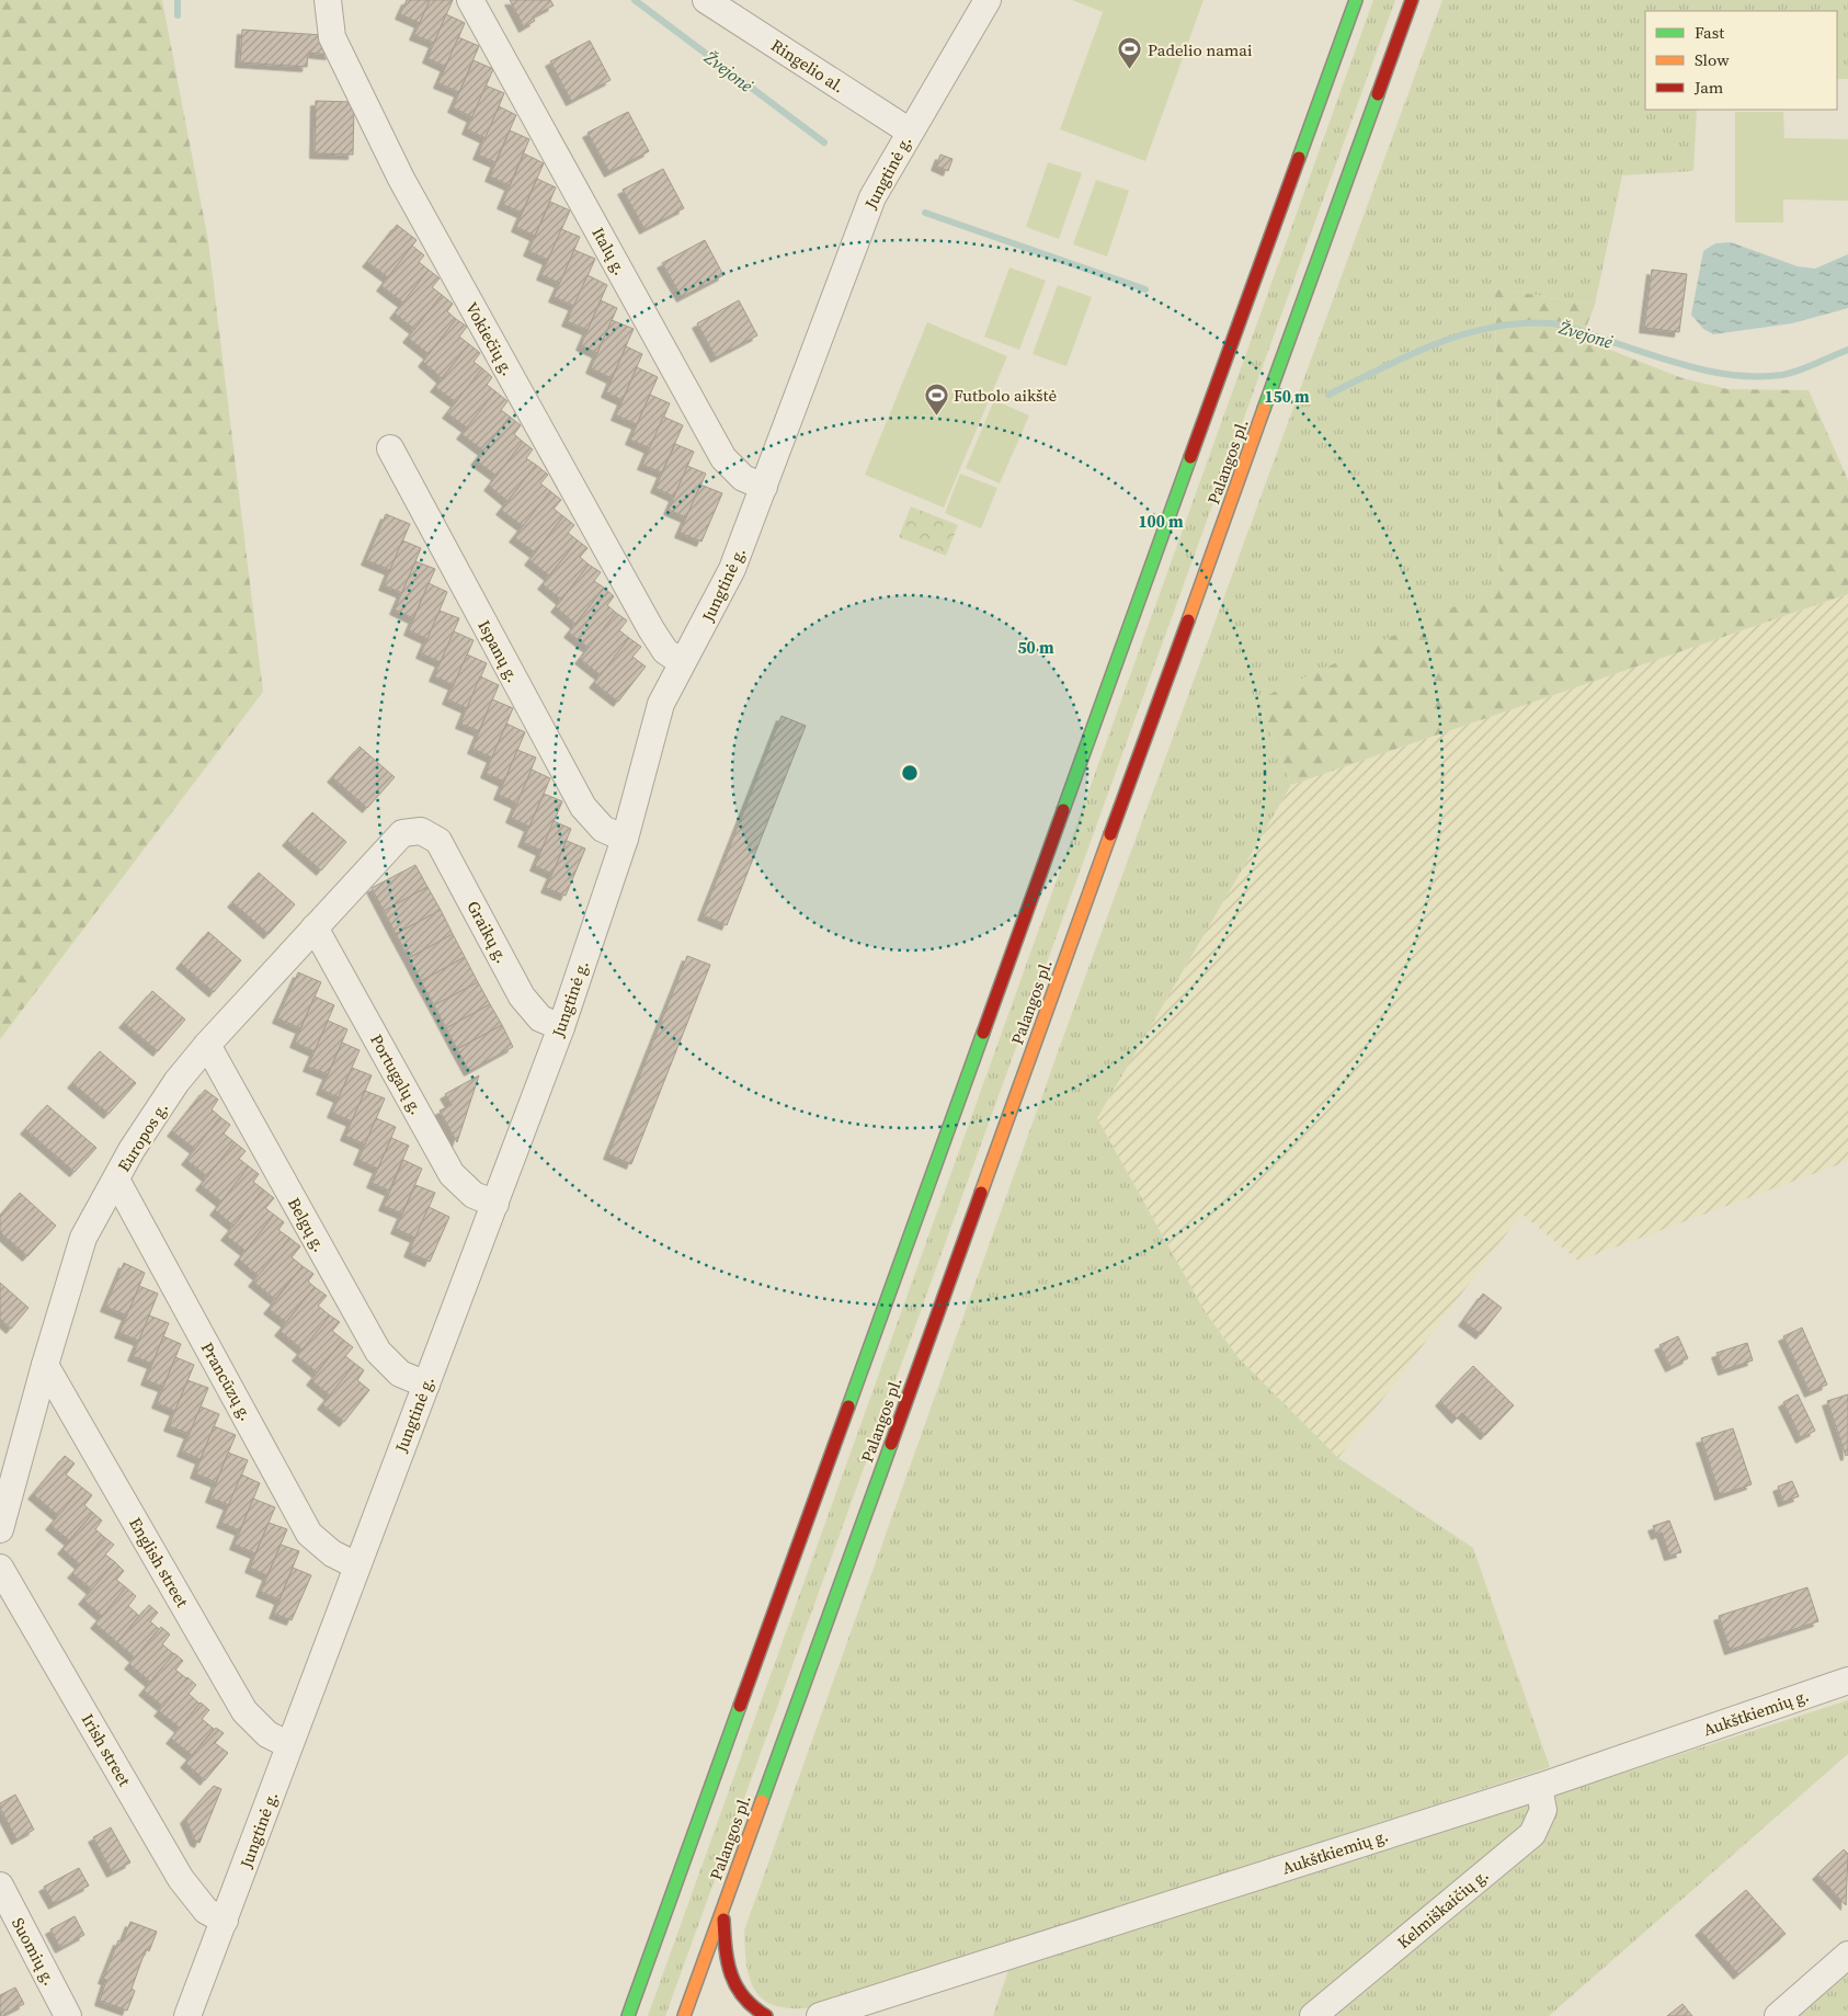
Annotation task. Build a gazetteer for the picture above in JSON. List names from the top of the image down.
{
  "streets": {
    "highway": ["Palangos pl."],
    "street": [
      "Ringelio al.",
      "Jungtinė g.",
      "Italų g.",
      "Vokiečių g.",
      "Ispanų g.",
      "Graikų g.",
      "Portugalų g.",
      "Europos g.",
      "Belgų g.",
      "Prancūzų g.",
      "English street",
      "Aukštkiemių g.",
      "Irish street",
      "Kelmiškaičių g.",
      "Suomių g."
    ]
  },
  "crossings": [
    ["Ringelio al.", "Jungtinė g."],
    ["Jungtinė g.", "Italų g."],
    ["Jungtinė g.", "Vokiečių g."],
    ["Jungtinė g.", "Ispanų g."],
    ["Jungtinė g.", "Graikų g."],
    ["Jungtinė g.", "Portugalų g."],
    ["Jungtinė g.", "Belgų g."],
    ["Jungtinė g.", "Prancūzų g."],
    ["Jungtinė g.", "English street"],
    ["Jungtinė g.", "Irish street"],
    ["Graikų g.", "Europos g."],
    ["Portugalų g.", "Europos g."],
    ["Europos g.", "Belgų g."],
    ["Europos g.", "Prancūzų g."],
    ["Europos g.", "English street"],
    ["Aukštkiemių g.", "Kelmiškaičių g."]
  ],
  "water": ["Žvejonė"],
  "places": {
    "sports": ["Padelio namai", "Futbolo aikštė"]
  },
  "legend": ["Fast", "Slow", "Jam"],
  "rings": ["150 m", "100 m", "50 m"]
}
